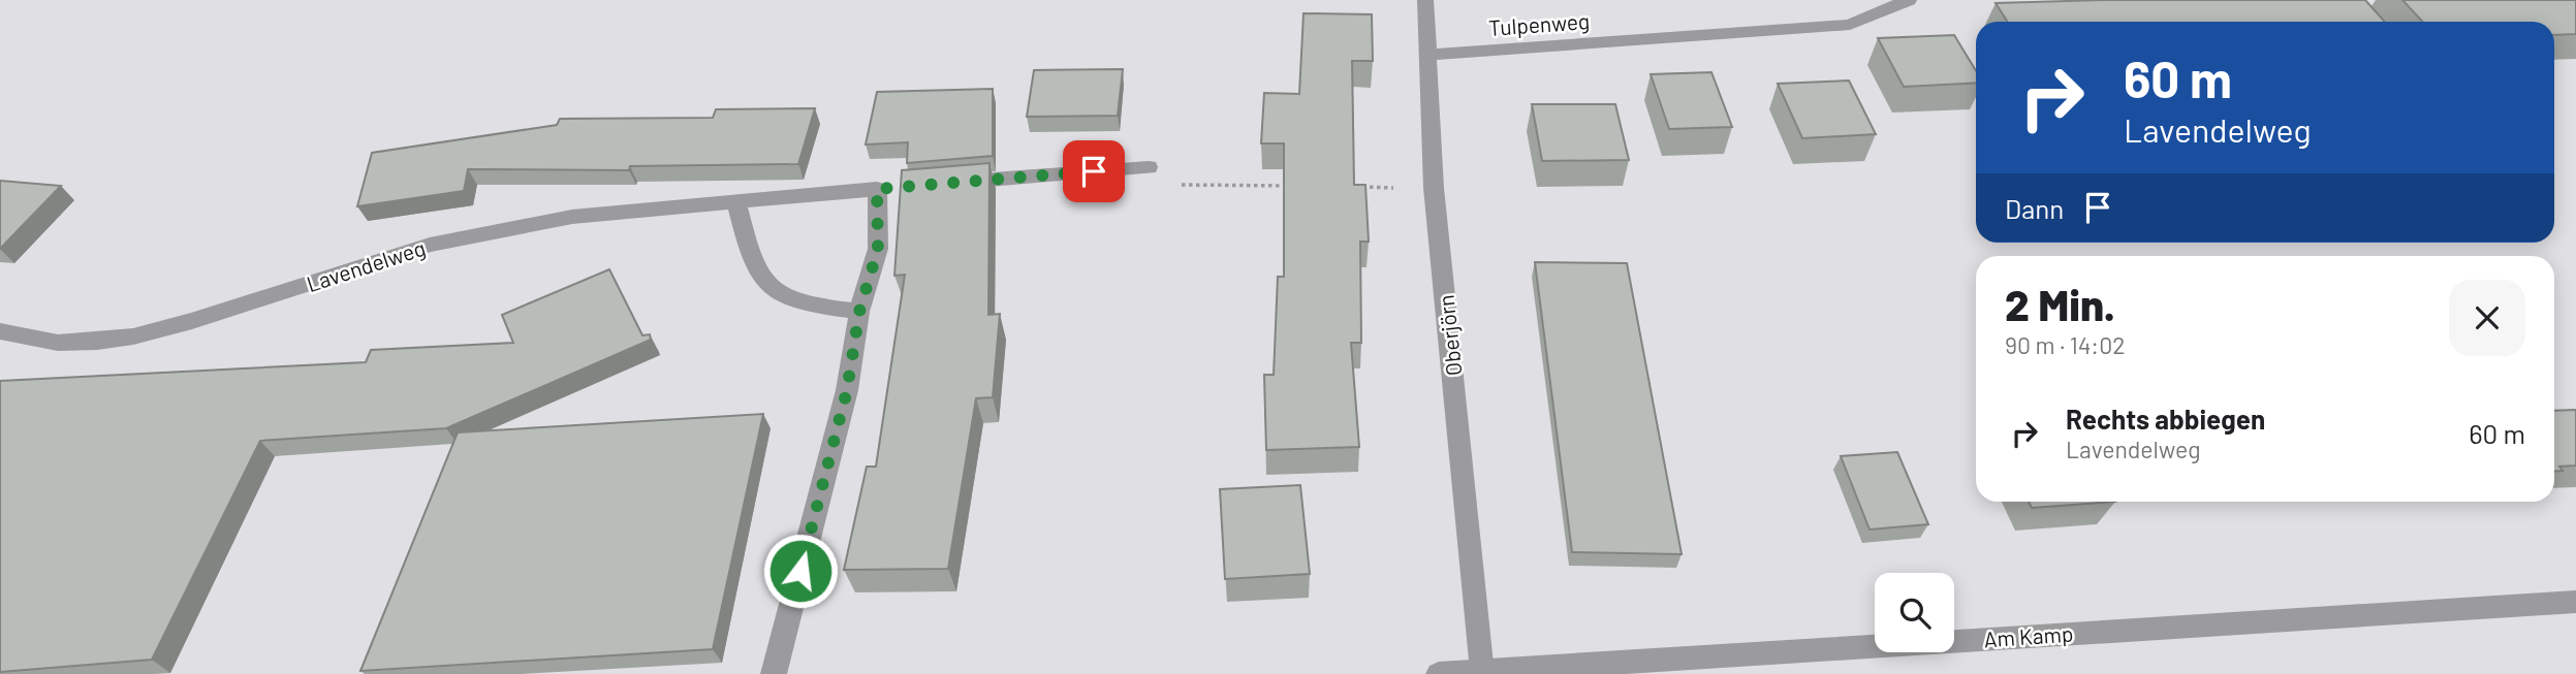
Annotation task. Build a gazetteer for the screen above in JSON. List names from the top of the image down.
{
  "streets": {
    "street": [
      "Tulpenweg",
      "Lavendelweg",
      "Oberjörn",
      "Am Kamp"
    ]
  },
  "crossings": [
    ["Tulpenweg", "Oberjörn"],
    ["Oberjörn", "Am Kamp"]
  ],
  "page": {
    "turn": ["60 m", "Lavendelweg"],
    "then": "Dann",
    "heading": ["2 Min.", "90 m · 14:02"],
    "list": [
      {
        "name": "Rechts abbiegen",
        "note": "Lavendelweg",
        "value": "60 m"
      }
    ]
  }
}
